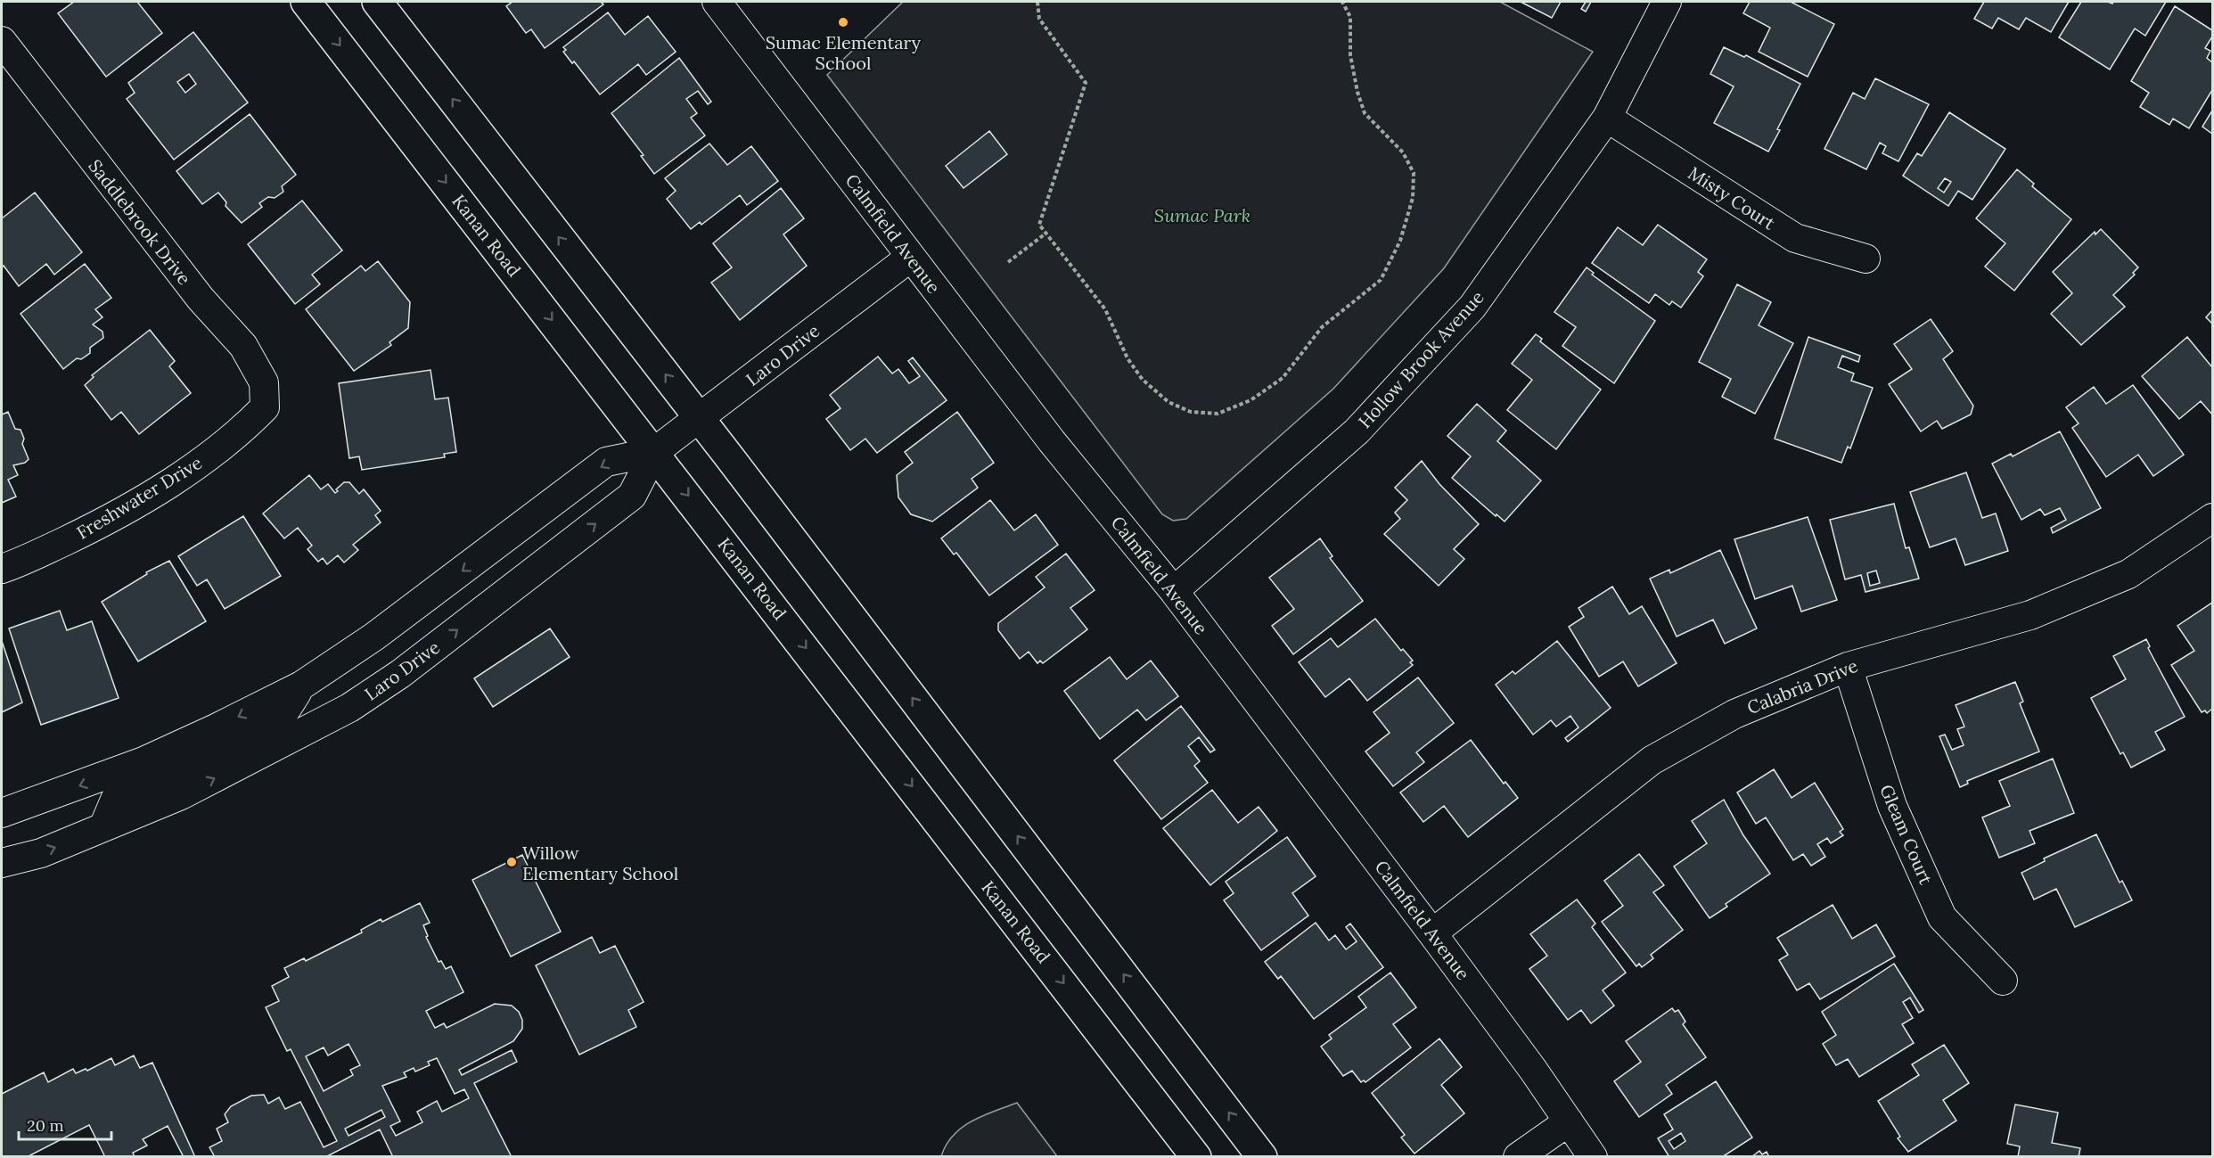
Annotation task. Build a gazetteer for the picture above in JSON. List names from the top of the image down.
{
  "streets": {
    "main road": ["Kanan Road"],
    "street": [
      "Misty Court",
      "Saddlebrook Drive",
      "Calmfield Avenue",
      "Laro Drive",
      "Hollow Brook Avenue",
      "Freshwater Drive",
      "Calabria Drive",
      "Gleam Court"
    ]
  },
  "crossings": [
    ["Misty Court", "Hollow Brook Avenue"],
    ["Saddlebrook Drive", "Freshwater Drive"],
    ["Calmfield Avenue", "Laro Drive"],
    ["Calmfield Avenue", "Hollow Brook Avenue"],
    ["Calmfield Avenue", "Calabria Drive"],
    ["Kanan Road", "Laro Drive"],
    ["Calabria Drive", "Gleam Court"]
  ],
  "parks": ["Sumac Park"],
  "places": ["Sumac Elementary School", "Willow Elementary School"],
  "scale_bar": "20 m"
}
